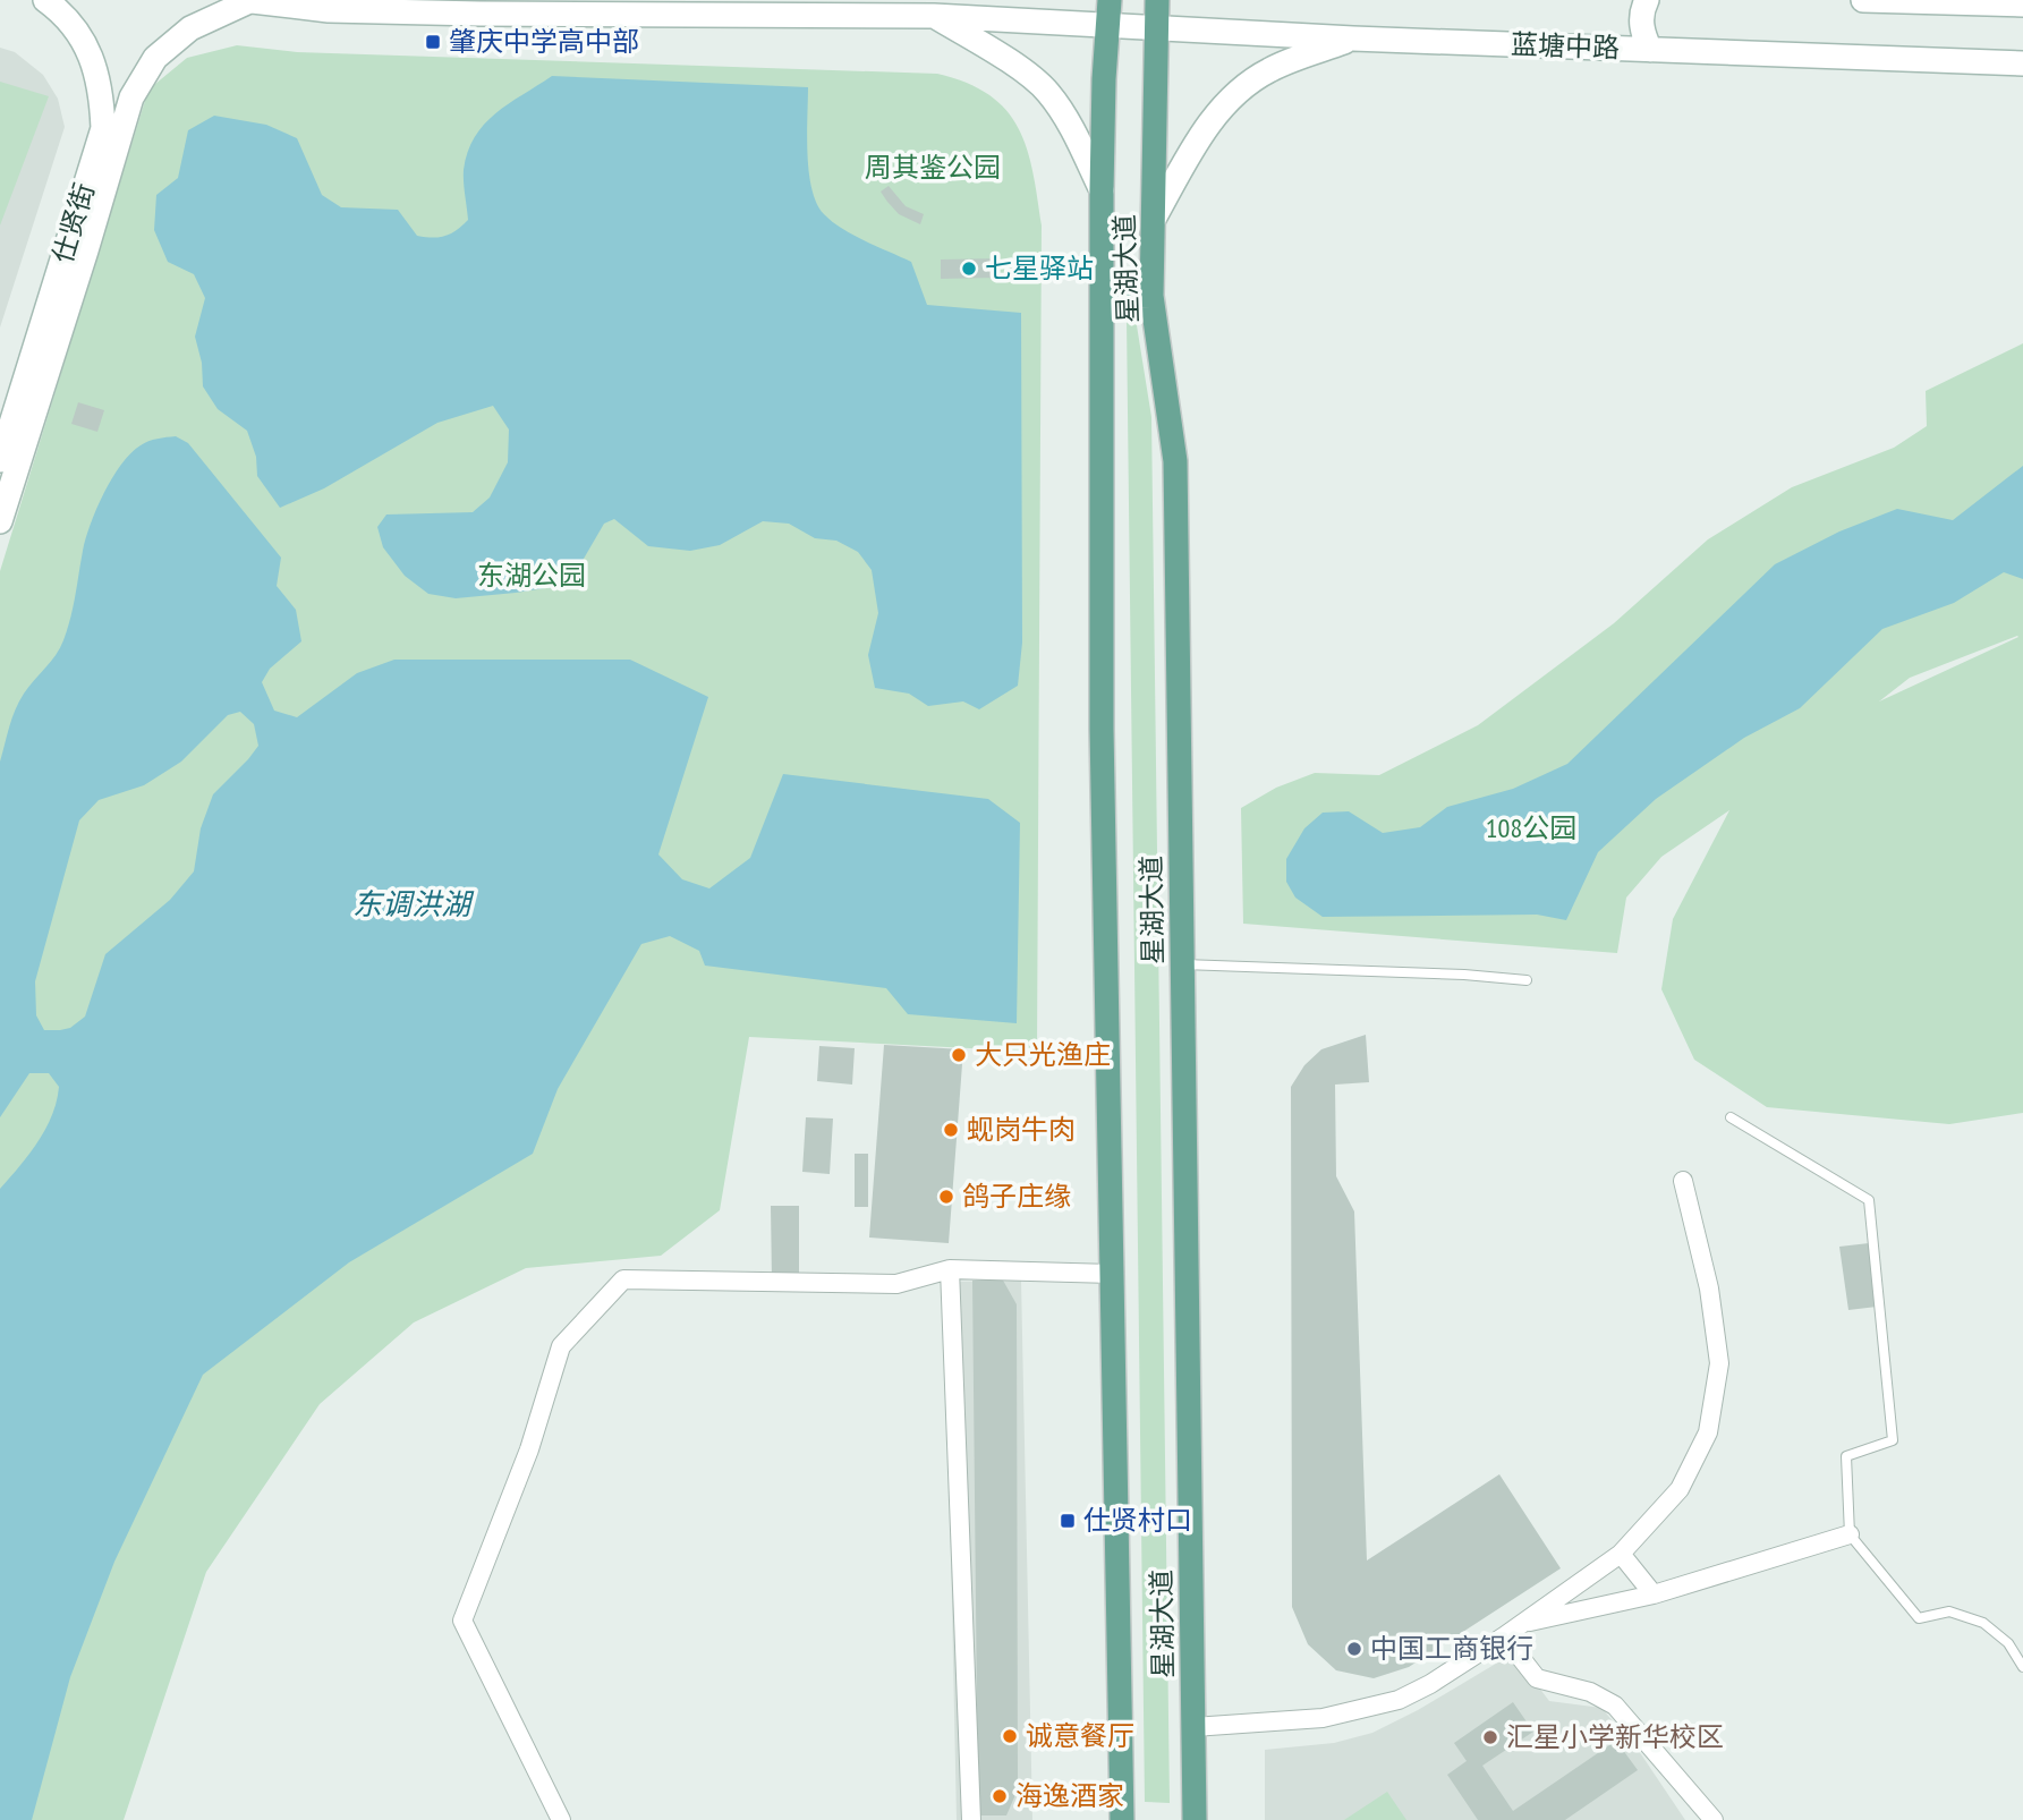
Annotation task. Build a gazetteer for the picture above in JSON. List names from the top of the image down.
{
  "streets": {
    "main road": ["蓝塘中路", "仕贤街", "星湖大道"]
  },
  "crossings": [
    ["蓝塘中路", "星湖大道"]
  ],
  "water": ["东调洪湖"],
  "parks": ["周其鉴公园", "东湖公园", "108公园"],
  "places": {
    "transit": ["肇庆中学高中部", "仕贤村口"],
    "other": [
      "七星驿站",
      "大只光渔庄",
      "蚬岗牛肉",
      "鸽子庄缘",
      "中国工商银行",
      "诚意餐厅",
      "汇星小学新华校区",
      "海逸酒家"
    ]
  }
}
